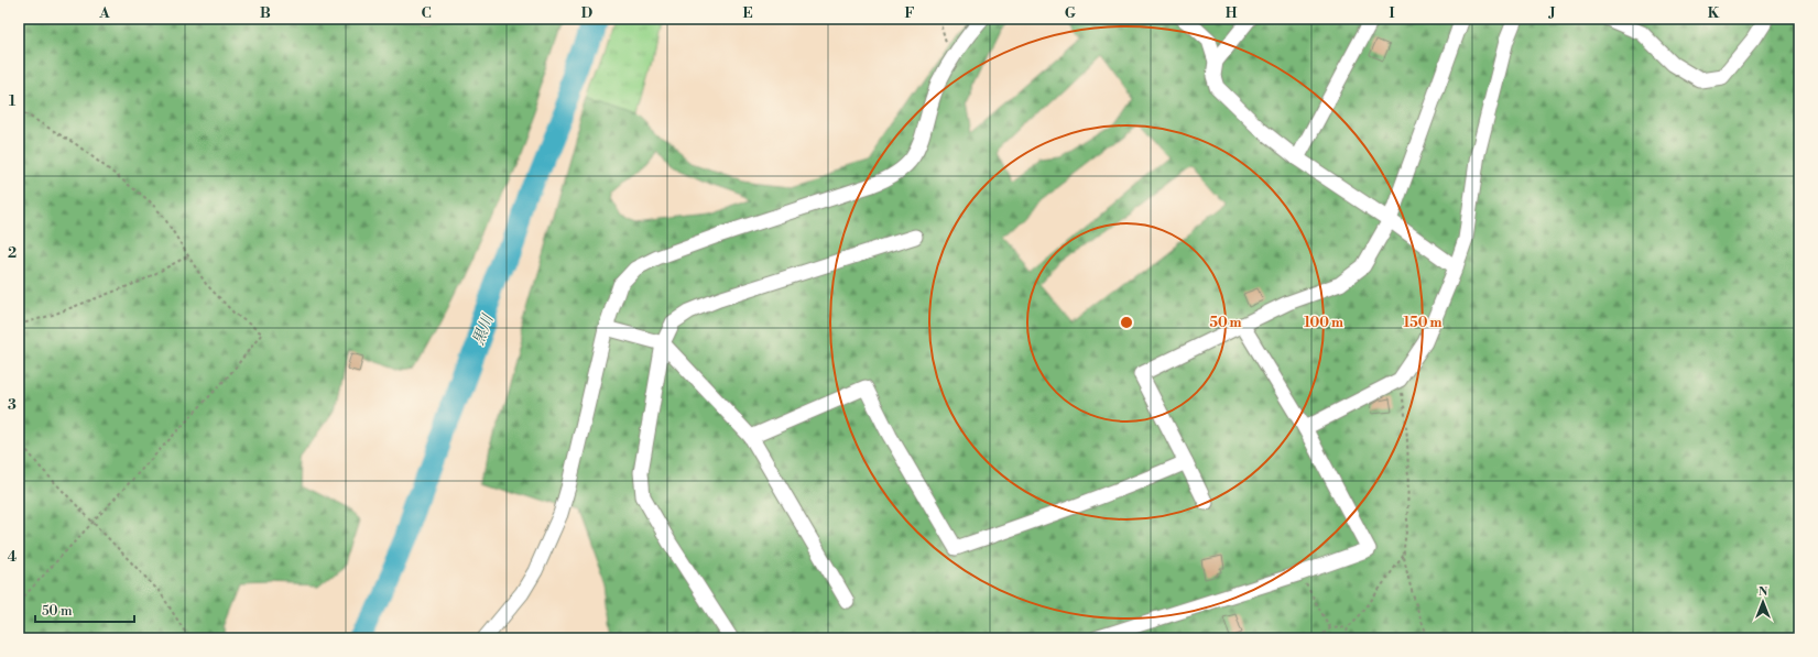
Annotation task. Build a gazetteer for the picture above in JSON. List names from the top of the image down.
{
  "water": ["黒川"],
  "scale_bar": "50 m",
  "north": "top",
  "grid": {
    "columns": [
      "A",
      "B",
      "C",
      "D",
      "E",
      "F",
      "G",
      "H",
      "I",
      "J",
      "K"
    ],
    "rows": [
      "1",
      "2",
      "3",
      "4"
    ]
  },
  "rings": ["50 m", "100 m", "150 m"]
}
